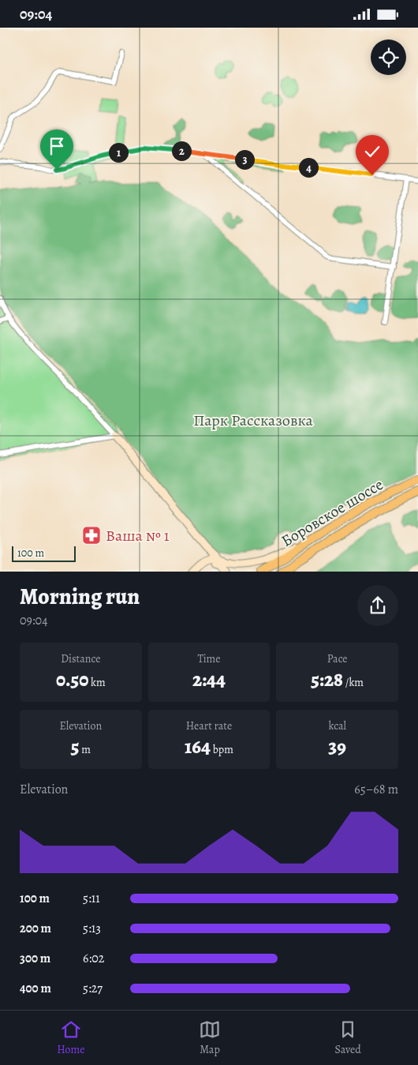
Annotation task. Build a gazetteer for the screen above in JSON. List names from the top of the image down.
{
  "streets": {
    "main road": ["Боровское шоссе"]
  },
  "parks": ["Парк Рассказовка"],
  "places": {
    "pharmacy": ["Ваша № 1"]
  },
  "scale_bar": "100 m",
  "page": {
    "status": "09:04",
    "pins": [
      "2",
      "1",
      "3",
      "4"
    ],
    "scale": "100 m",
    "heading": ["Morning run", "09:04"],
    "stats": [
      ["Distance", "0.50 km"],
      ["Time", "2:44"],
      ["Pace", "5:28 /km"],
      ["Elevation", "5 m"],
      ["Heart rate", "164 bpm"],
      ["kcal", "39"]
    ],
    "chart": ["Elevation", "65–68 m"],
    "list": [
      {
        "name": "100 m",
        "note": "5:11"
      },
      {
        "name": "200 m",
        "note": "5:13"
      },
      {
        "name": "300 m",
        "note": "6:02"
      },
      {
        "name": "400 m",
        "note": "5:27"
      }
    ],
    "tabs": ["Home", "Map", "Saved"]
  }
}
